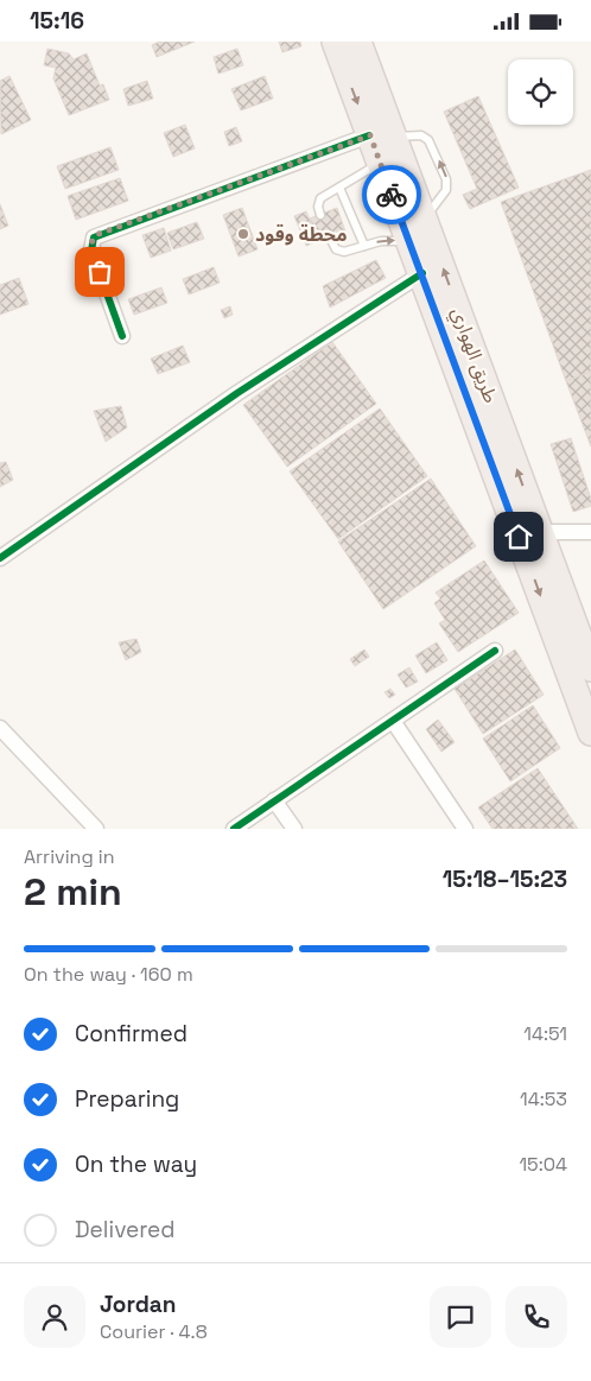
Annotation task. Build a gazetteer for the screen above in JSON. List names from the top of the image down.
{
  "streets": {
    "highway": ["طريق الهواري"]
  },
  "places": ["محطة وقود"],
  "page": {
    "status": "15:16",
    "heading": ["2 min", "Arriving in", "15:18–15:23"],
    "panel": ["Jordan", "Courier · 4.8"],
    "bar": "On the way · 160 m",
    "list": [
      ["Confirmed", "14:51"],
      ["Preparing", "14:53"],
      ["On the way", "15:04"],
      "Delivered"
    ]
  }
}
